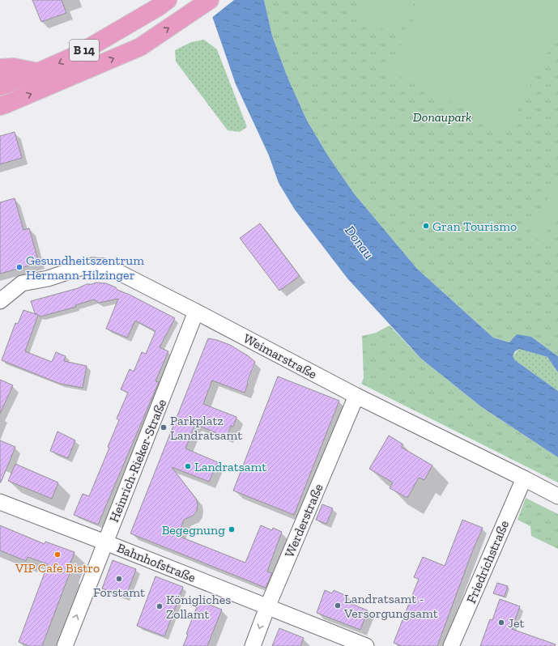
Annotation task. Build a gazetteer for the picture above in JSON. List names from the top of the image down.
{
  "streets": {
    "main road": ["B 14"],
    "street": [
      "Weimarstraße",
      "Heinrich-Rieker-Straße",
      "Werderstraße",
      "Friedrichstraße",
      "Bahnhofstraße"
    ]
  },
  "crossings": [
    ["Weimarstraße", "Heinrich-Rieker-Straße"],
    ["Weimarstraße", "Werderstraße"],
    ["Weimarstraße", "Friedrichstraße"],
    ["Heinrich-Rieker-Straße", "Bahnhofstraße"],
    ["Werderstraße", "Bahnhofstraße"]
  ],
  "water": ["Donau"],
  "parks": ["Donaupark"],
  "places": [
    "Gran Tourismo",
    "Gesundheitszentrum Hermann Hilzinger",
    "Parkplatz Landratsamt",
    "Landratsamt",
    "Begegnung",
    "VIP Cafe Bistro",
    "Forstamt",
    "Landratsamt - Versorgungsamt",
    "Königliches Zollamt",
    "Jet"
  ]
}
